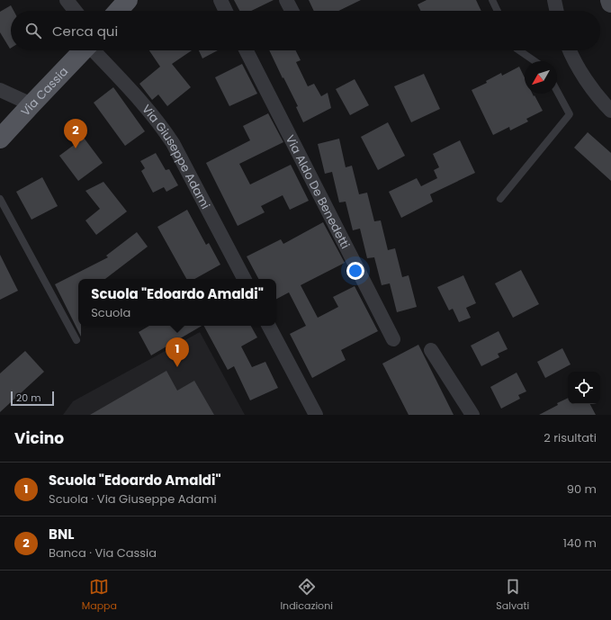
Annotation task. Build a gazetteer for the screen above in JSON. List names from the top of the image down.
{
  "streets": {
    "main road": ["Via Cassia"],
    "street": ["Via Giuseppe Adami", "Via Aldo De Benedetti"]
  },
  "scale_bar": "20 m",
  "north": "bottom left",
  "page": {
    "search": "Cerca qui",
    "pins": ["2", "1"],
    "popup": ["Scuola \"Edoardo Amaldi\"", "Scuola"],
    "scale": "20 m",
    "heading": ["Vicino", "2 risultati"],
    "list": [
      {
        "mark": "1",
        "name": "Scuola \"Edoardo Amaldi\"",
        "note": "Scuola · Via Giuseppe Adami",
        "value": "90 m"
      },
      {
        "mark": "2",
        "name": "BNL",
        "note": "Banca · Via Cassia",
        "value": "140 m"
      }
    ],
    "nav": ["Mappa", "Indicazioni", "Salvati"]
  }
}
